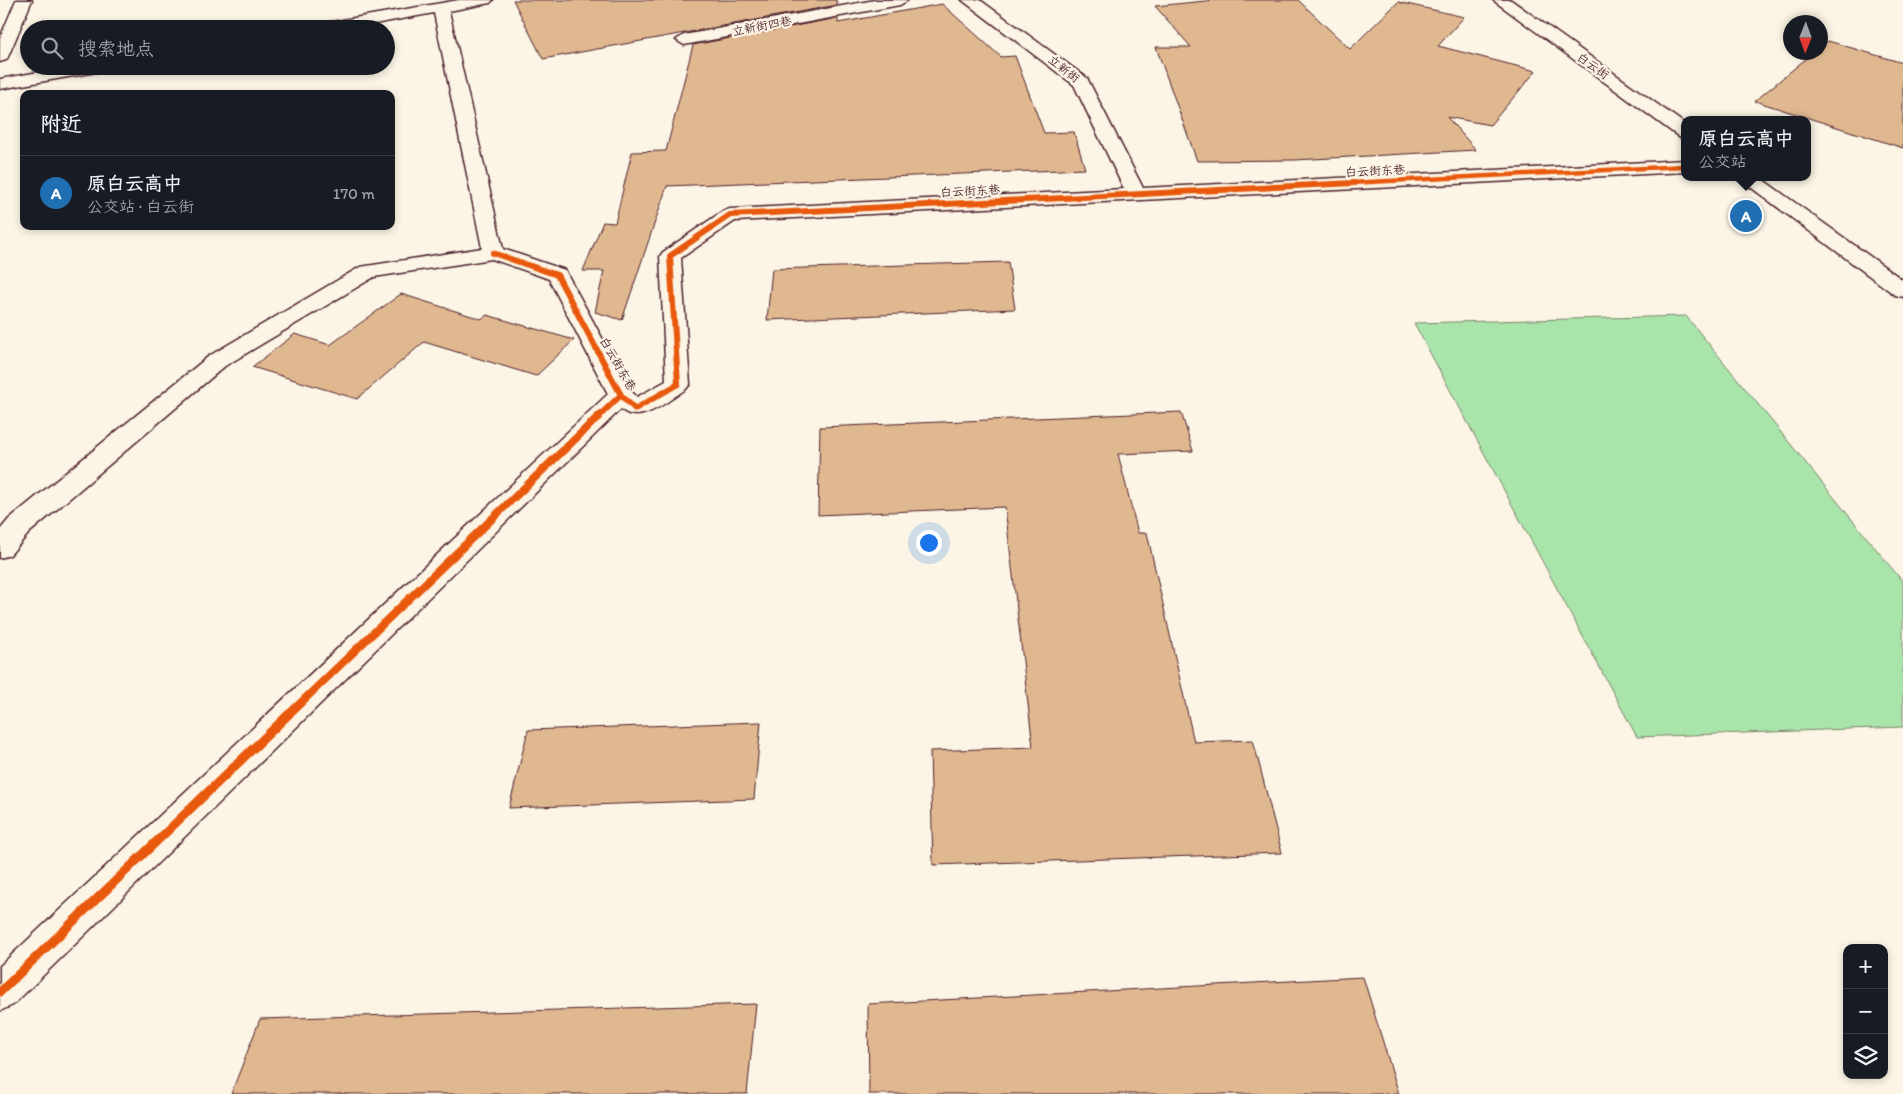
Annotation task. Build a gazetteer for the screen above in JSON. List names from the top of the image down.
{
  "streets": {
    "street": [
      "立新街四巷",
      "白云街",
      "立新街",
      "白云街东巷"
    ]
  },
  "crossings": [
    ["立新街", "白云街东巷"]
  ],
  "north": "bottom",
  "page": {
    "search": "搜索地点",
    "heading": "附近",
    "popup": ["原白云高中", "公交站"],
    "list": [
      {
        "mark": "A",
        "name": "原白云高中",
        "note": "公交站 · 白云街",
        "value": "170 m"
      }
    ],
    "pins": "A",
    "map_buttons": ["+", "−"]
  }
}
